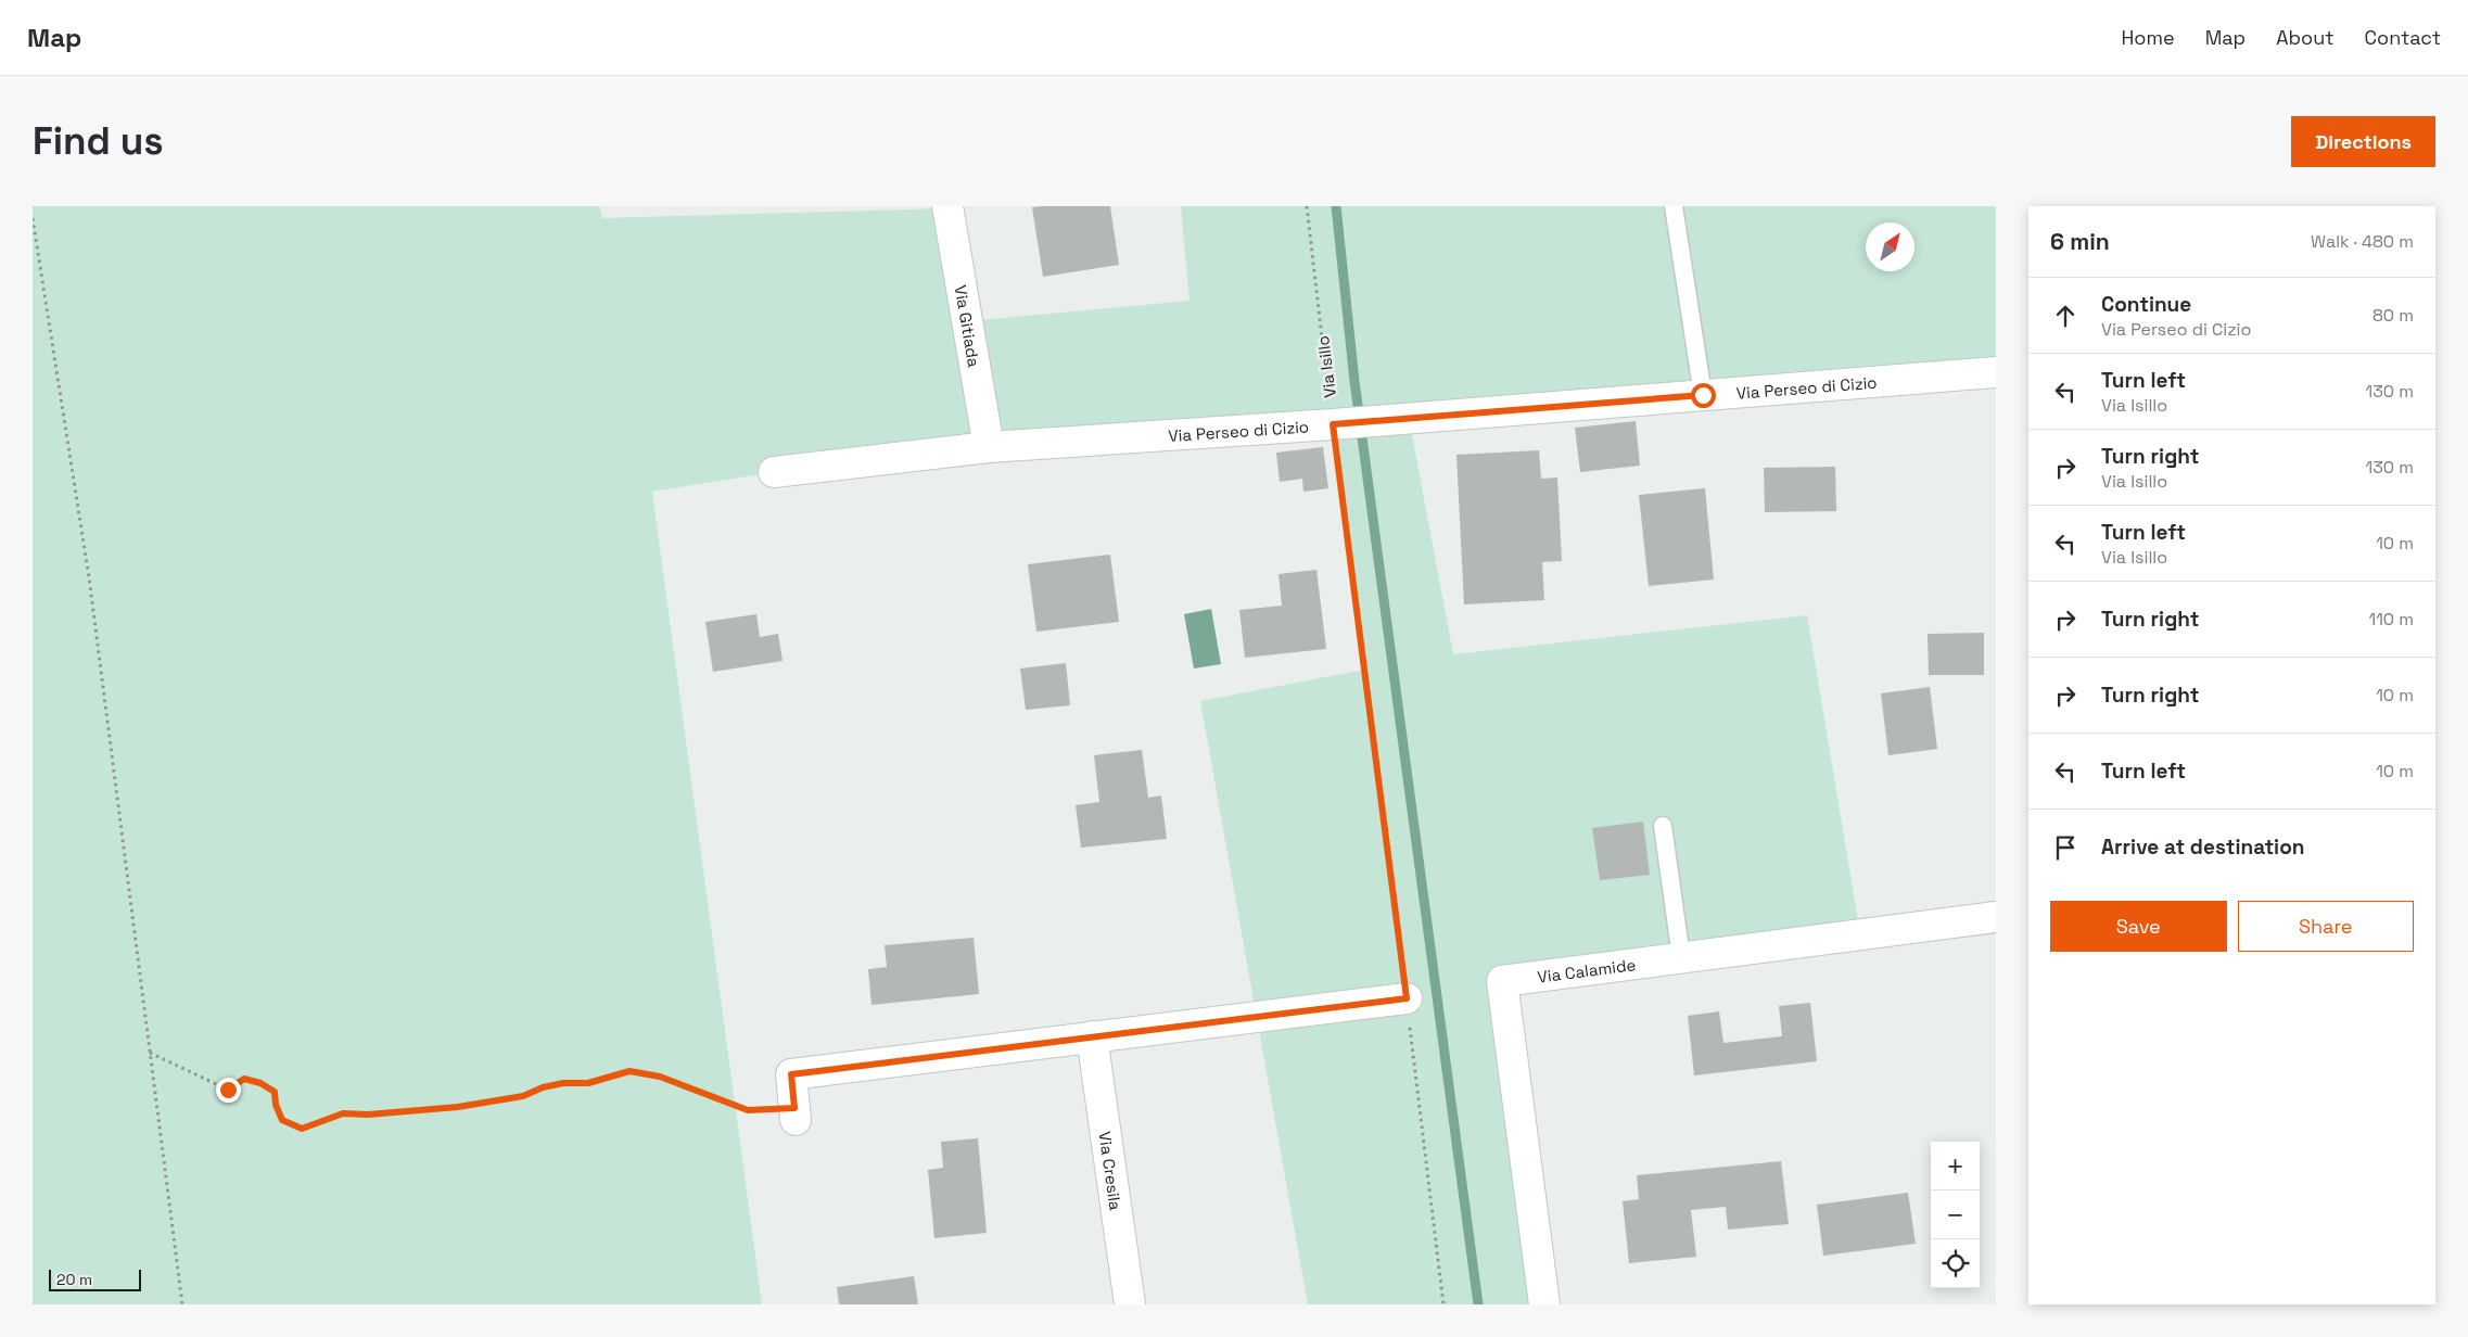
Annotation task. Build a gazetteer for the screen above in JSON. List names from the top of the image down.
{
  "streets": {
    "street": [
      "Via Gitiada",
      "Via Perseo di Cizio",
      "Via Calamide",
      "Via Cresila"
    ],
    "path": ["Via Isillo"]
  },
  "crossings": [
    ["Via Gitiada", "Via Perseo di Cizio"],
    ["Via Isillo", "Via Perseo di Cizio"]
  ],
  "scale_bar": "20 m",
  "north": "top right",
  "page": {
    "header": "Map",
    "nav": [
      "Home",
      "Map",
      "About",
      "Contact"
    ],
    "buttons": [
      "Directions",
      ["Save", "Share"]
    ],
    "title": "Find us",
    "heading": ["6 min", "Walk · 480 m"],
    "list": [
      ["Continue", "Via Perseo di Cizio", "80 m"],
      ["Turn left", "Via Isillo", "130 m"],
      ["Turn right", "Via Isillo", "130 m"],
      ["Turn left", "Via Isillo", "10 m"],
      ["Turn right", "110 m"],
      ["Turn right", "10 m"],
      ["Turn left", "10 m"],
      "Arrive at destination"
    ],
    "map_buttons": ["+", "−"],
    "scale": "20 m"
  }
}
